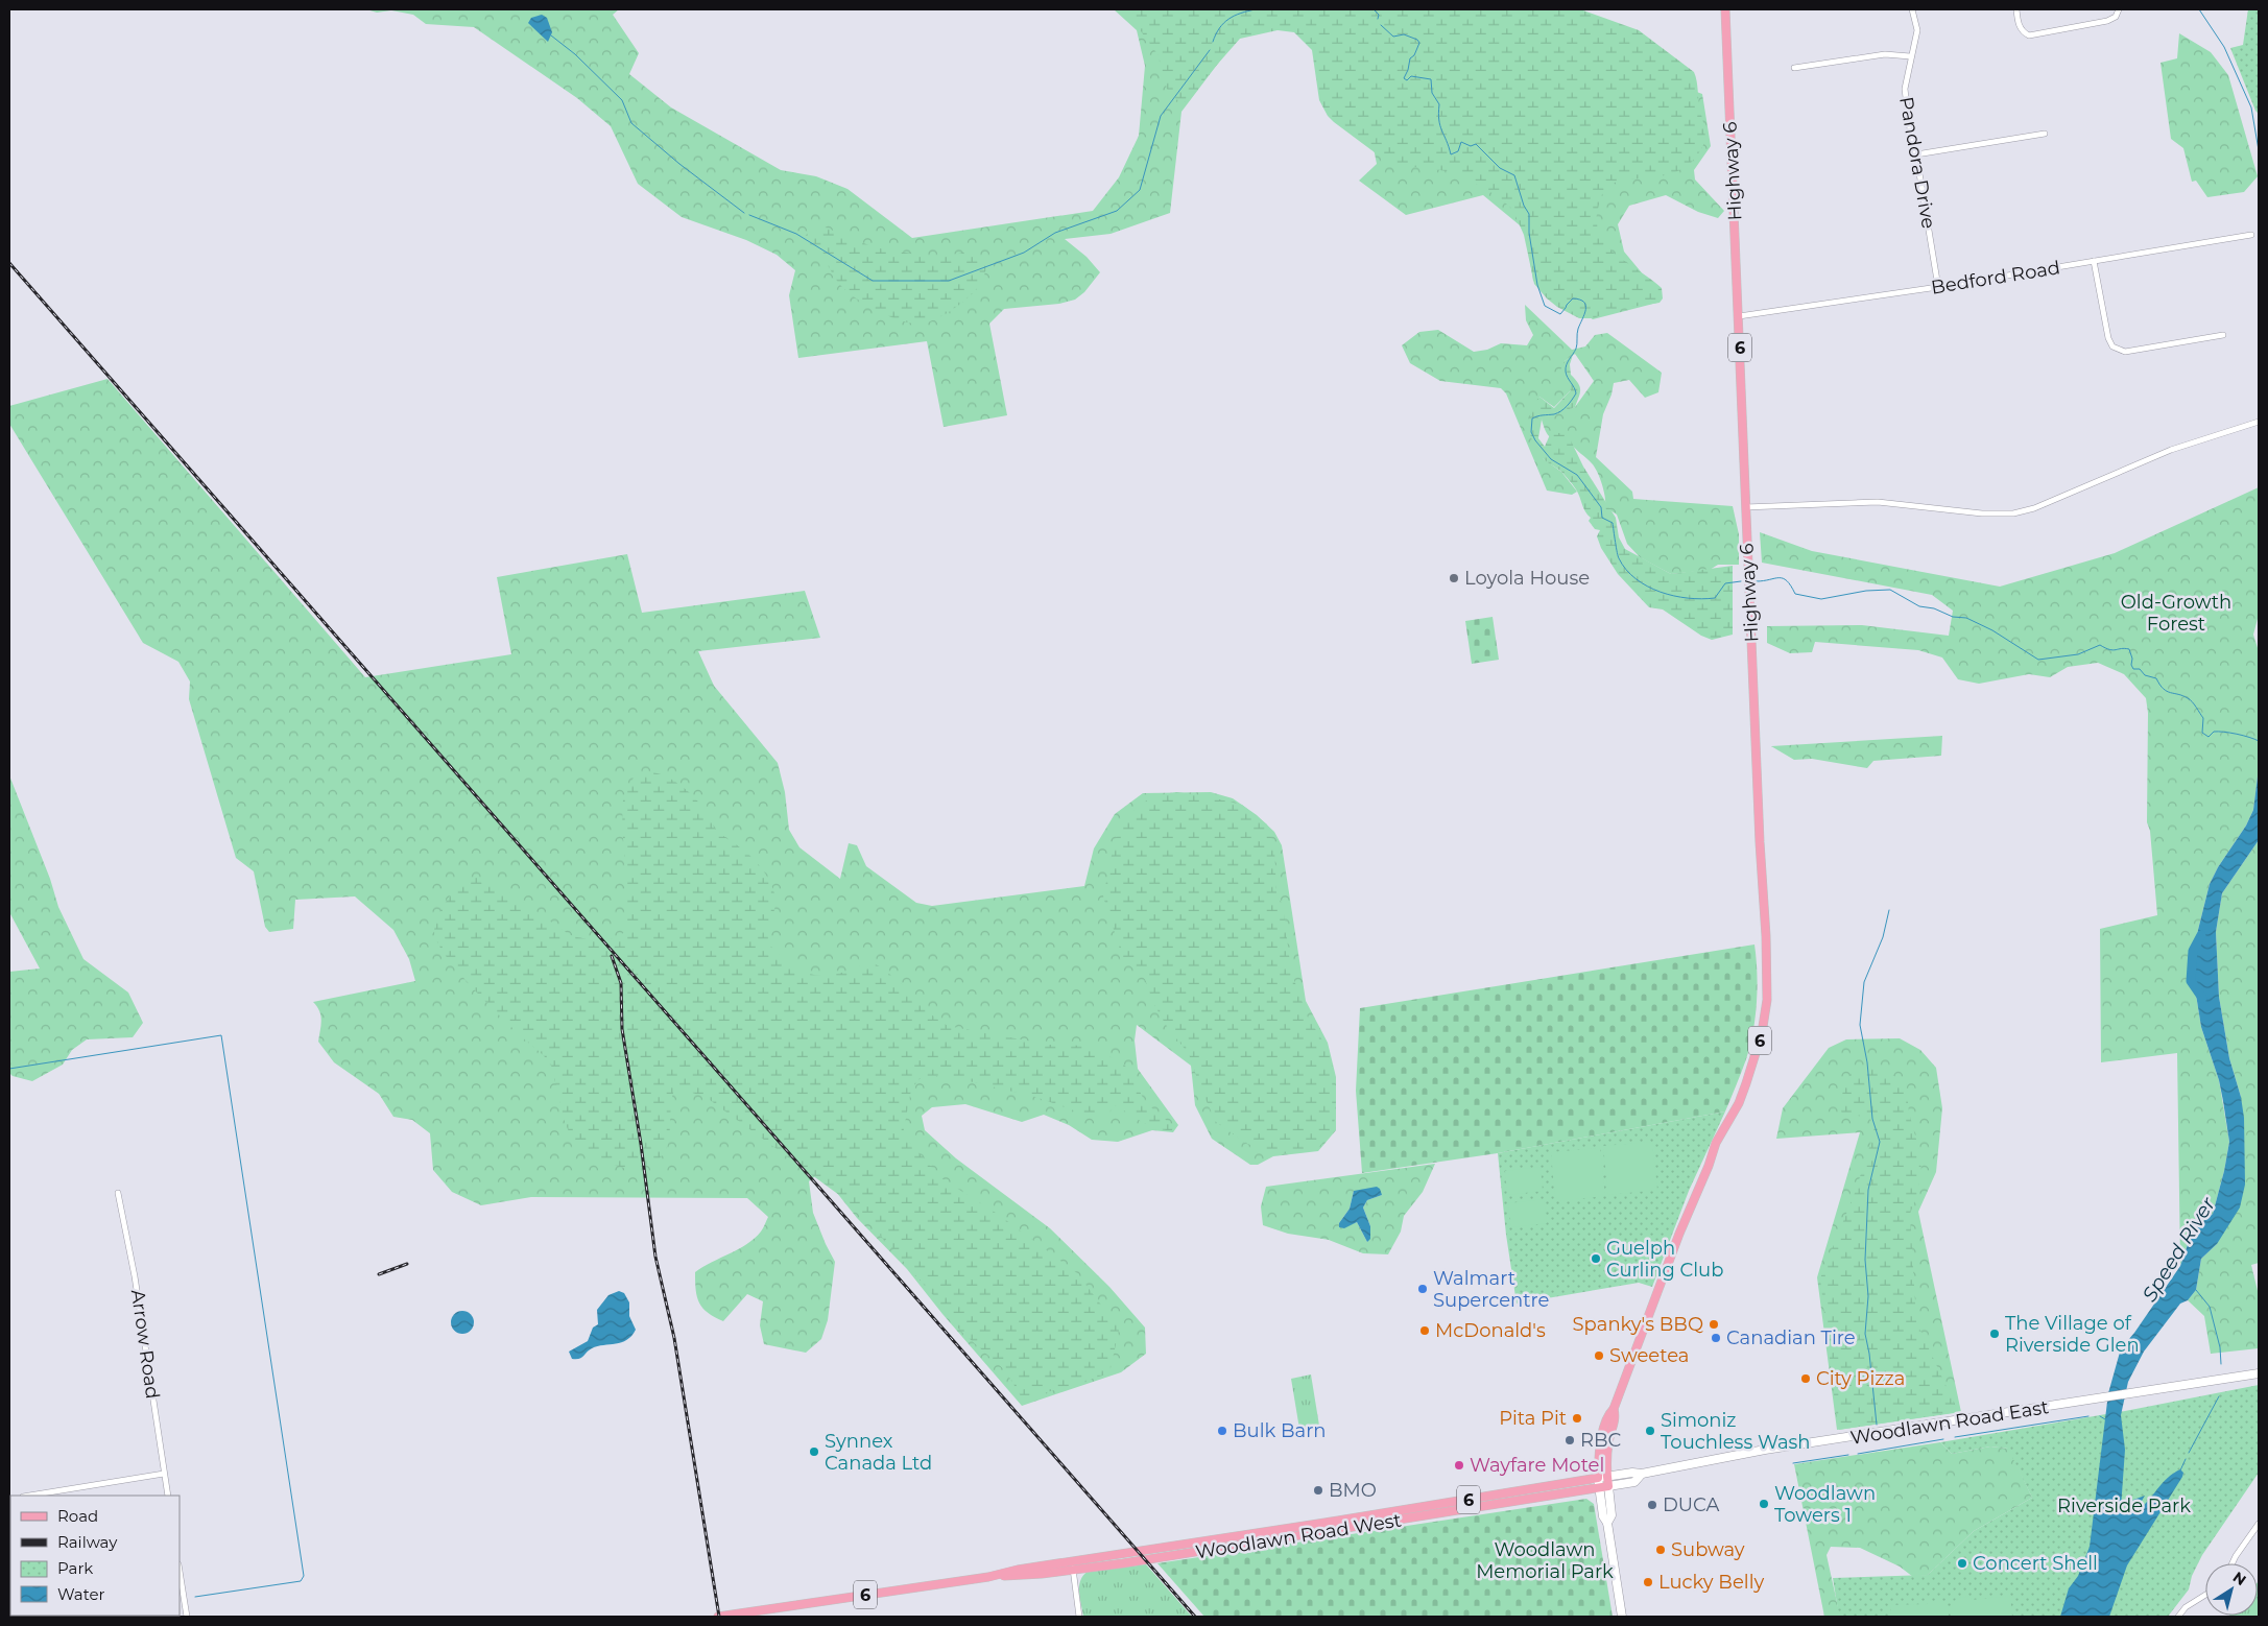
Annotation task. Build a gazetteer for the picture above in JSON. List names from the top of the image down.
{
  "streets": {
    "main road": [
      "Highway 6",
      "6",
      "Woodlawn Road East",
      "Woodlawn Road West"
    ],
    "street": ["Pandora Drive", "Bedford Road", "Arrow Road"]
  },
  "crossings": [
    ["Pandora Drive", "Bedford Road"],
    ["Highway 6", "Bedford Road"],
    ["Woodlawn Road East", "Woodlawn Road West"]
  ],
  "water": ["Speed River"],
  "parks": ["Old-Growth Forest", "Riverside Park", "Woodlawn Memorial Park"],
  "places": [
    "Loyola House",
    "Guelph Curling Club",
    "Walmart Supercentre",
    "Spanky's BBQ",
    "McDonald's",
    "The Village of Riverside Glen",
    "Canadian Tire",
    "Sweetea",
    "City Pizza",
    "Pita Pit",
    "Bulk Barn",
    "Simoniz Touchless Wash",
    "RBC",
    "Synnex Canada Ltd",
    "Wayfare Motel",
    "BMO",
    "Woodlawn Towers 1",
    "DUCA",
    "Subway",
    "Concert Shell",
    "Lucky Belly"
  ],
  "legend": [
    "Road",
    "Railway",
    "Park",
    "Water"
  ],
  "north": "top right"
}
